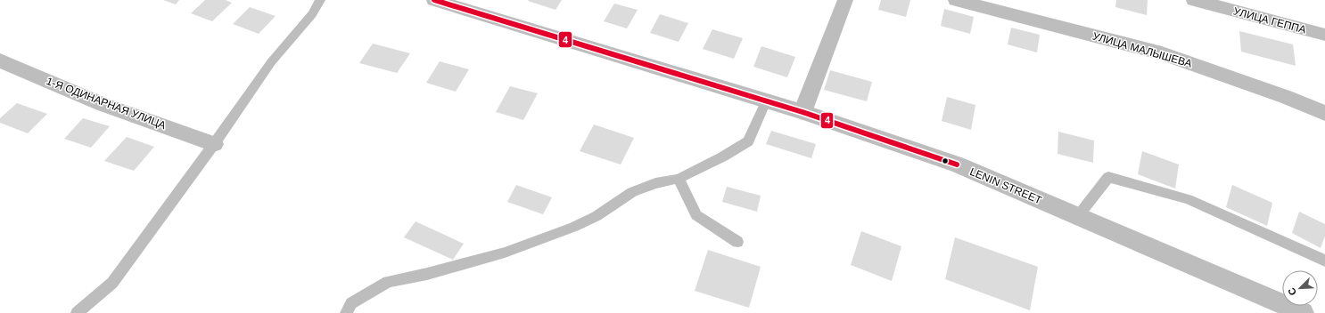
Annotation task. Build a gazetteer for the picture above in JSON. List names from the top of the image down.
{
  "streets": {
    "street": [
      "УЛИЦА ГЕППА",
      "УЛИЦА МАЛЫШЕВА",
      "1-Я ОДИНАРНАЯ УЛИЦА",
      "LENIN STREET"
    ]
  },
  "lines": ["transit line 4"],
  "north": "bottom left"
}
